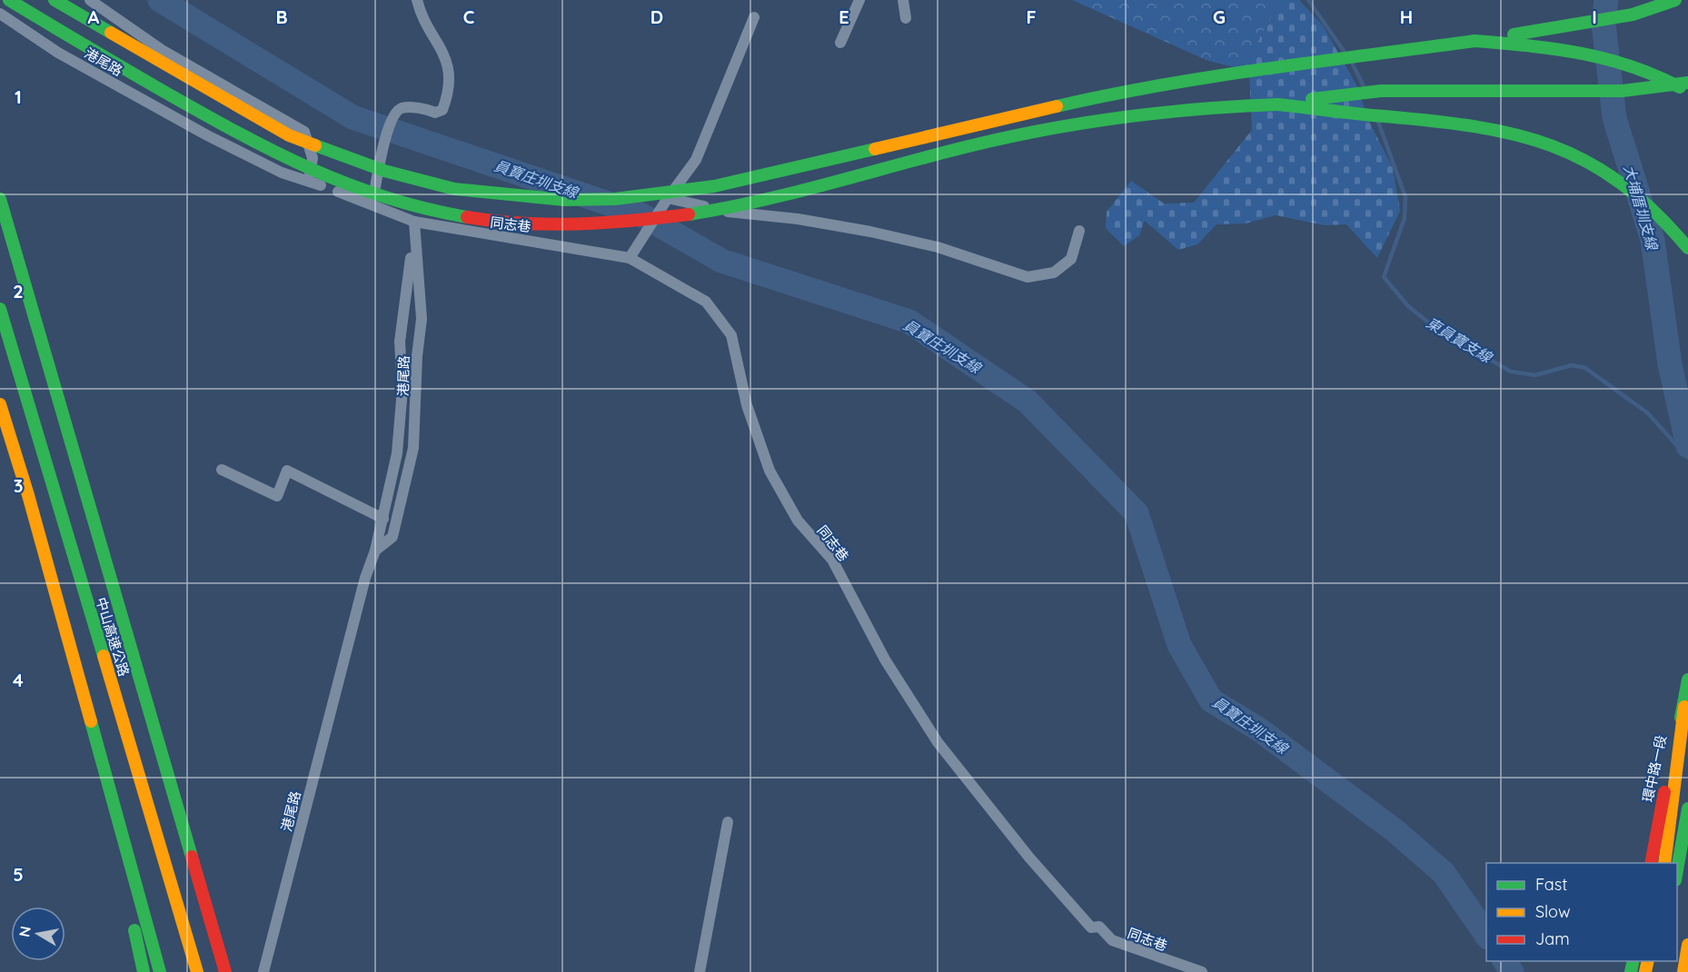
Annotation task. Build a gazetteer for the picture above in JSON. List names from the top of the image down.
{
  "streets": {
    "main road": ["中山高速公路", "環中路一段"],
    "street": ["港尾路", "同志巷"]
  },
  "crossings": [
    ["港尾路", "同志巷"]
  ],
  "water": ["員寶庄圳支線", "大埔厝圳支線", "東員寶支線"],
  "legend": ["Fast", "Slow", "Jam"],
  "north": "left",
  "grid": {
    "columns": [
      "A",
      "B",
      "C",
      "D",
      "E",
      "F",
      "G",
      "H",
      "I"
    ],
    "rows": [
      "1",
      "2",
      "3",
      "4",
      "5"
    ]
  }
}
